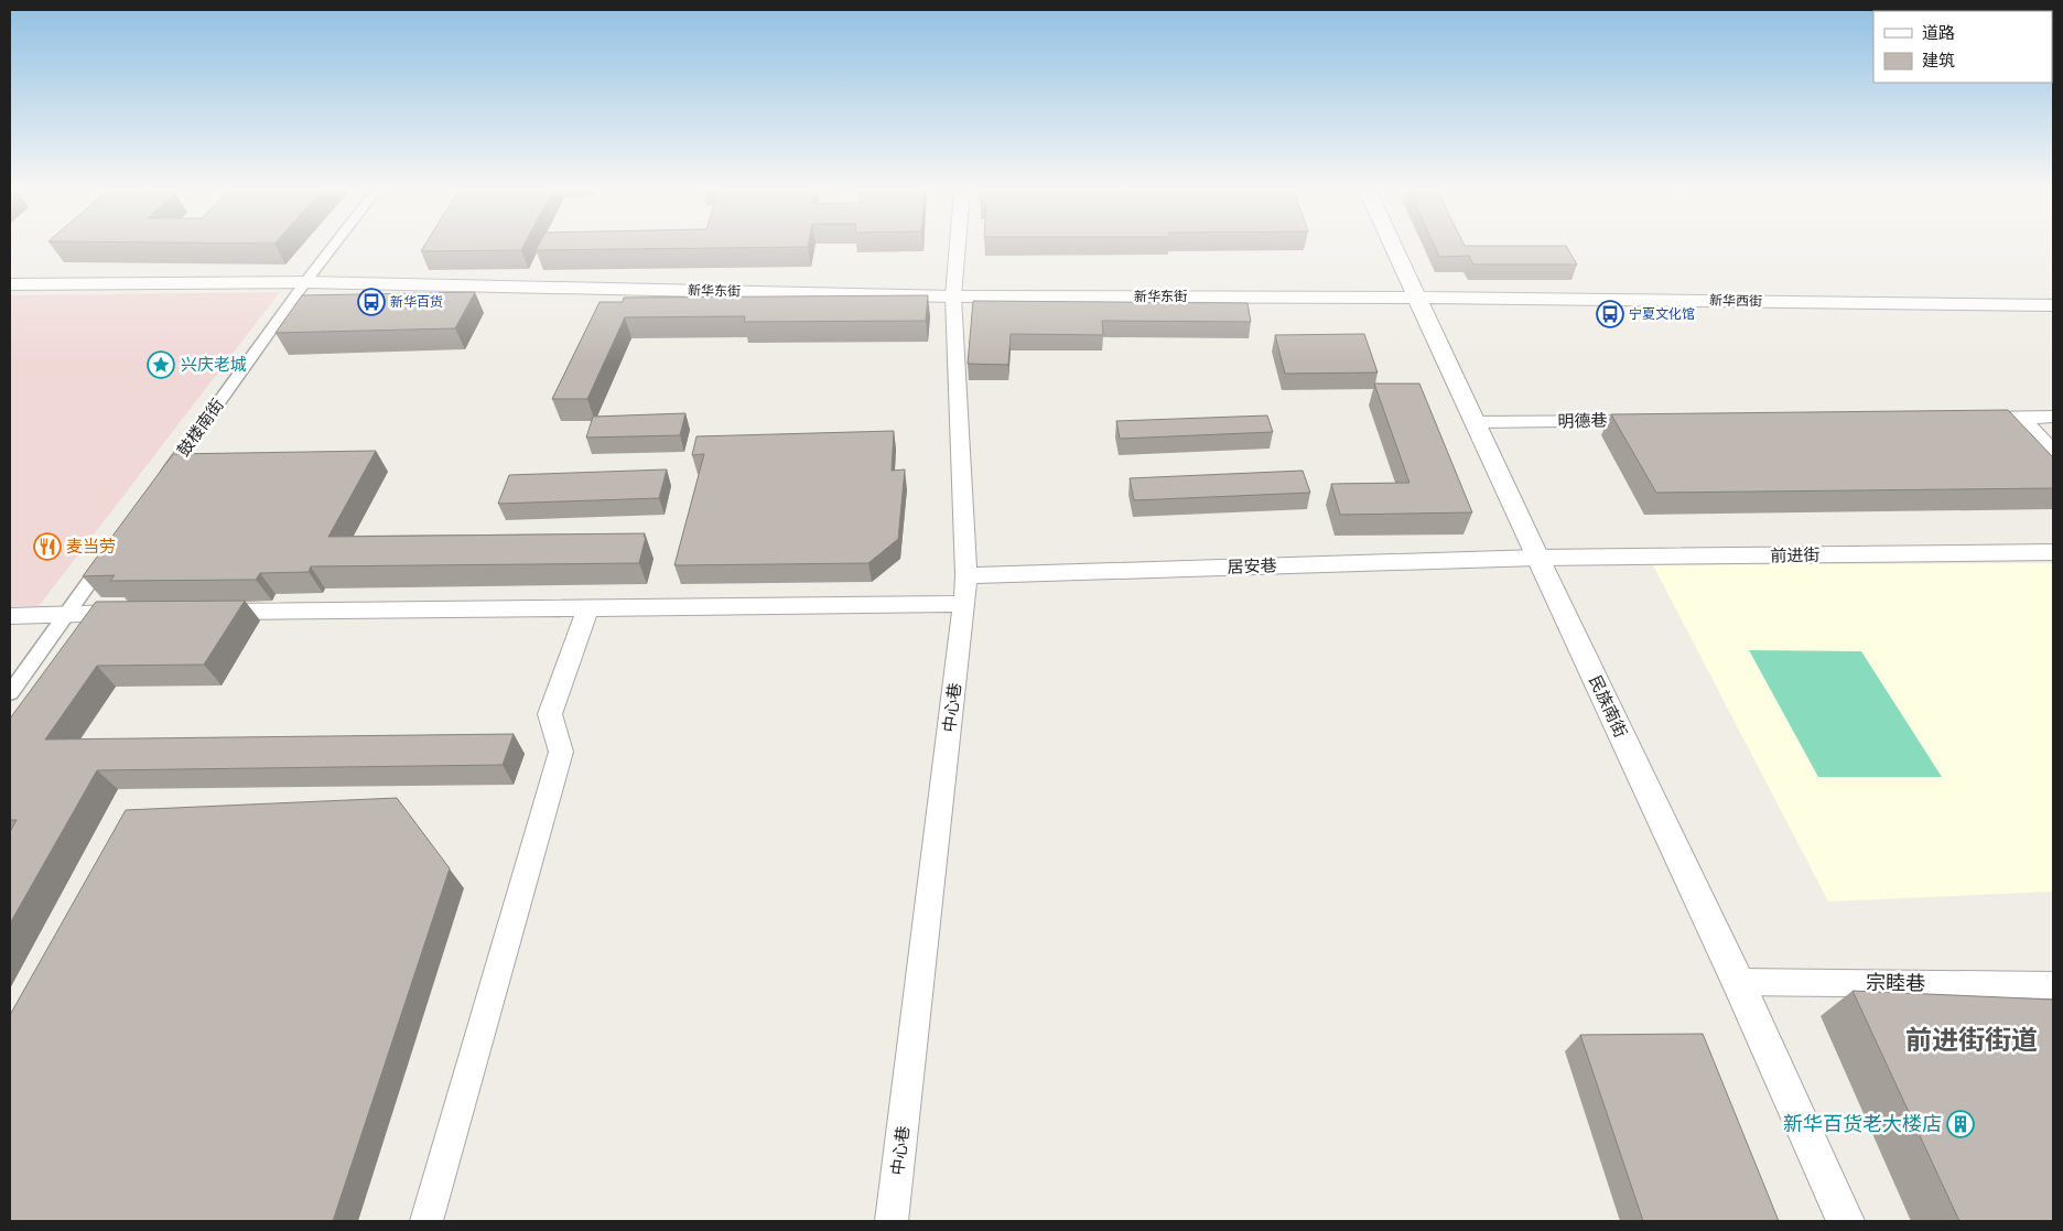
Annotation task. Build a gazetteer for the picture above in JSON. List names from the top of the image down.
{
  "streets": {
    "street": [
      "新华东街",
      "新华西街",
      "明德巷",
      "鼓楼南街",
      "前进街",
      "居安巷",
      "民族南街",
      "中心巷",
      "宗睦巷"
    ]
  },
  "crossings": [
    ["新华东街", "新华西街"],
    ["新华东街", "鼓楼南街"],
    ["新华东街", "民族南街"],
    ["新华东街", "中心巷"],
    ["新华西街", "民族南街"],
    ["明德巷", "民族南街"],
    ["前进街", "居安巷"],
    ["前进街", "民族南街"],
    ["居安巷", "民族南街"],
    ["居安巷", "中心巷"],
    ["民族南街", "宗睦巷"]
  ],
  "districts": ["前进街街道"],
  "places": {
    "bus stop": ["新华百货", "宁夏文化馆"],
    "place": ["兴庆老城"],
    "restaurant": ["麦当劳"],
    "building": ["新华百货老大楼店"]
  },
  "legend": ["道路", "建筑"]
}
